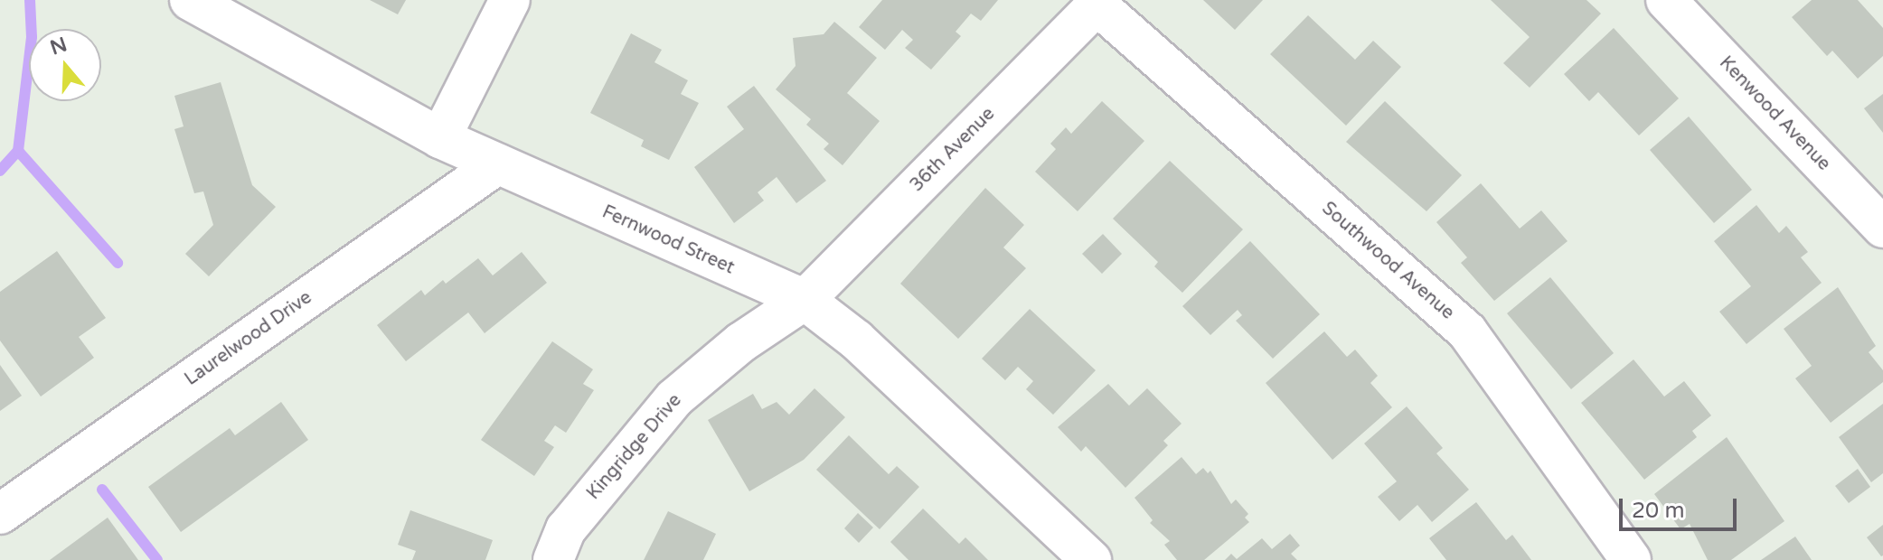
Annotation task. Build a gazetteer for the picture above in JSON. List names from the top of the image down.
{
  "streets": {
    "street": [
      "Kenwood Avenue",
      "36th Avenue",
      "Fernwood Street",
      "Southwood Avenue",
      "Laurelwood Drive",
      "Kingridge Drive"
    ]
  },
  "crossings": [
    ["36th Avenue", "Fernwood Street"],
    ["36th Avenue", "Southwood Avenue"],
    ["36th Avenue", "Kingridge Drive"],
    ["Fernwood Street", "Laurelwood Drive"],
    ["Fernwood Street", "Kingridge Drive"]
  ],
  "scale_bar": "20 m",
  "north": "top"
}
